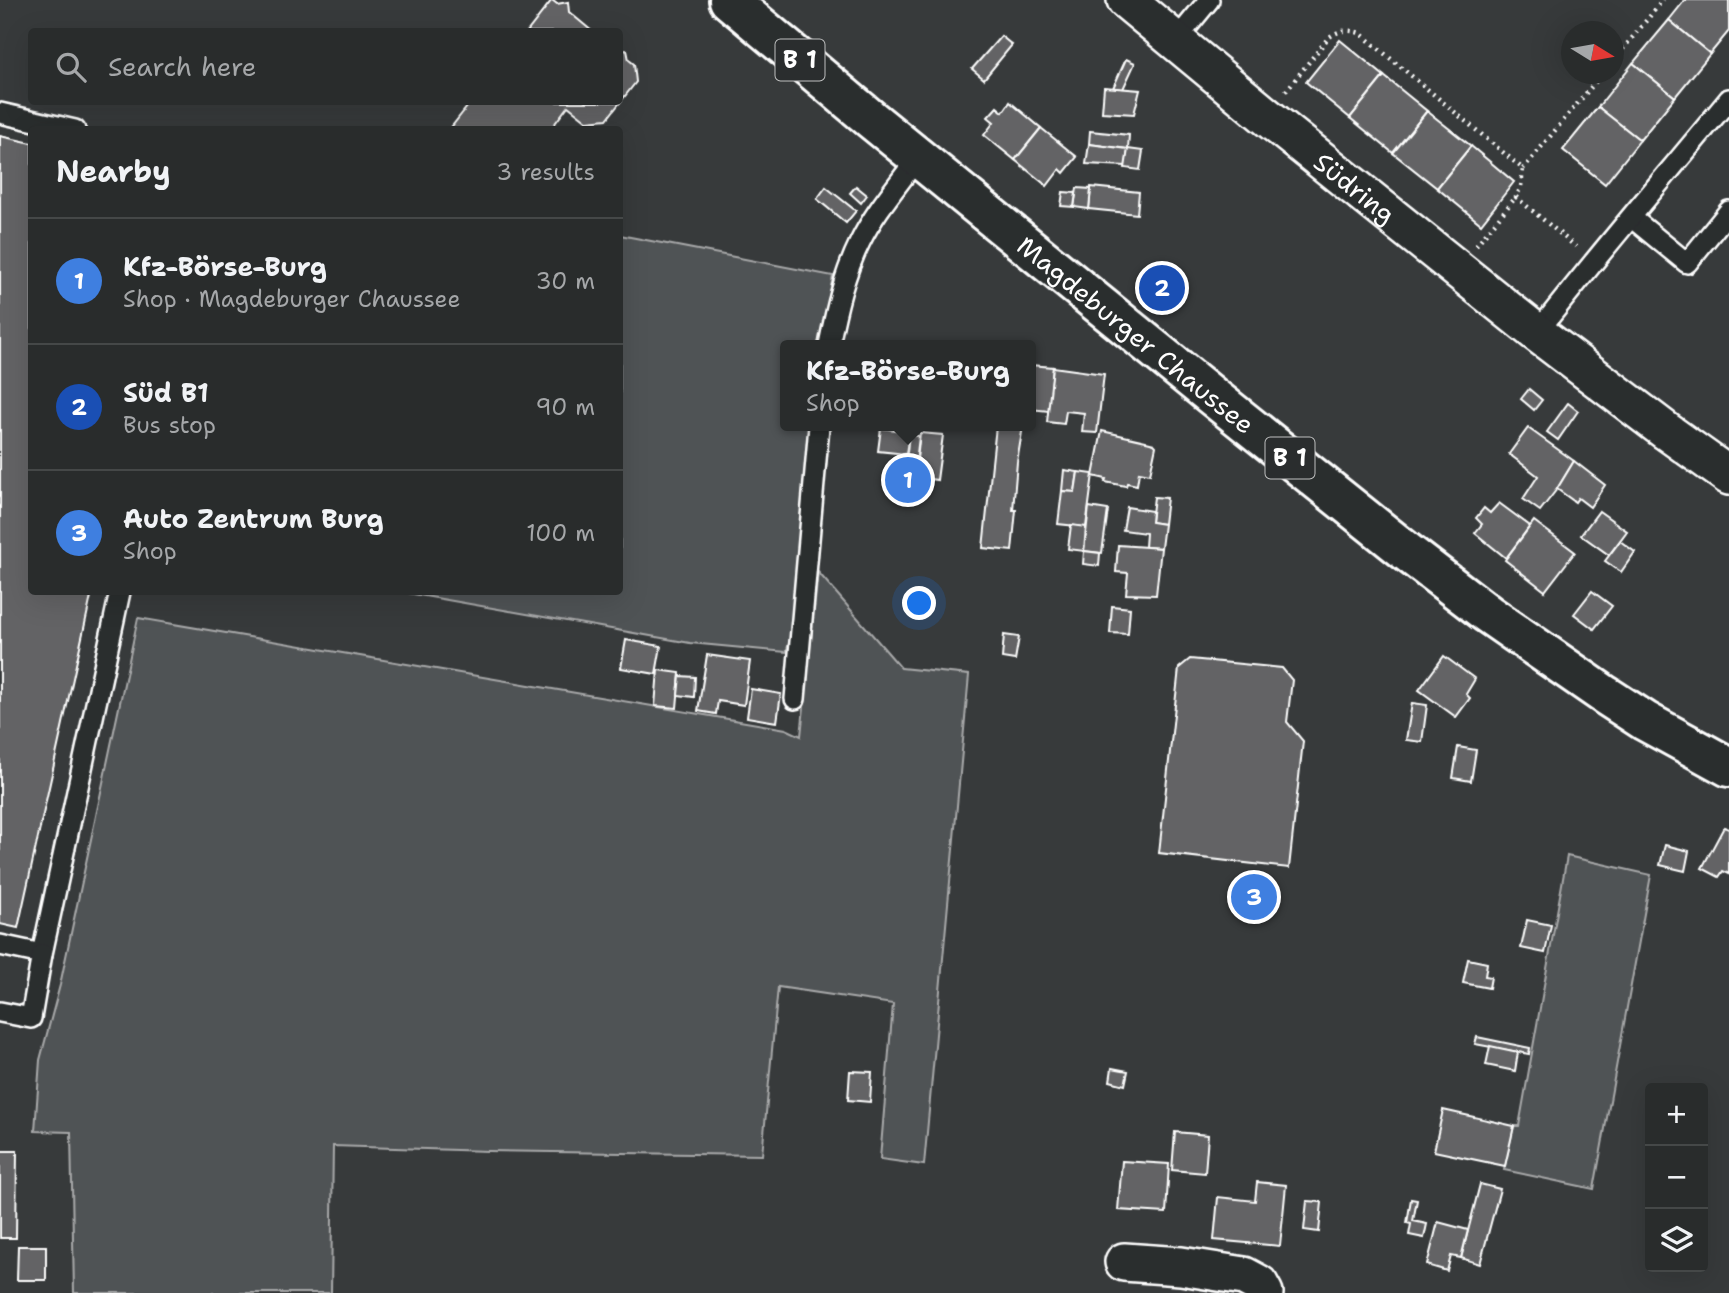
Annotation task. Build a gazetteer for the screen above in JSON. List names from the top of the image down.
{
  "streets": {
    "main road": ["B 1", "Magdeburger Chaussee"],
    "street": ["Südring"]
  },
  "north": "right",
  "page": {
    "search": "Search here",
    "heading": ["Nearby", "3 results"],
    "list": [
      {
        "mark": "1",
        "name": "Kfz-Börse-Burg",
        "note": "Shop · Magdeburger Chaussee",
        "value": "30 m"
      },
      {
        "mark": "2",
        "name": "Süd B1",
        "note": "Bus stop",
        "value": "90 m"
      },
      {
        "mark": "3",
        "name": "Auto Zentrum Burg",
        "note": "Shop",
        "value": "100 m"
      }
    ],
    "pins": ["2", "1", "3"],
    "popup": ["Kfz-Börse-Burg", "Shop"],
    "map_buttons": ["+", "−"]
  }
}
